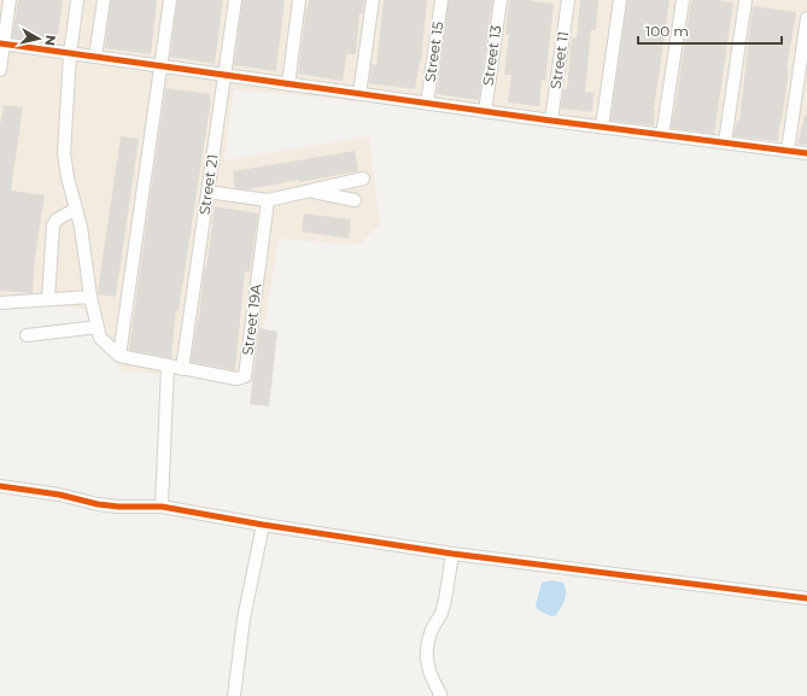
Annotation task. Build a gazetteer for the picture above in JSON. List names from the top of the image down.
{
  "streets": {
    "street": [
      "Street 15",
      "Street 13",
      "Street 11",
      "Street 21",
      "Street 19A"
    ]
  },
  "crossings": [
    ["Street 21", "Street 19A"]
  ],
  "scale_bar": "100 m",
  "north": "right"
}
